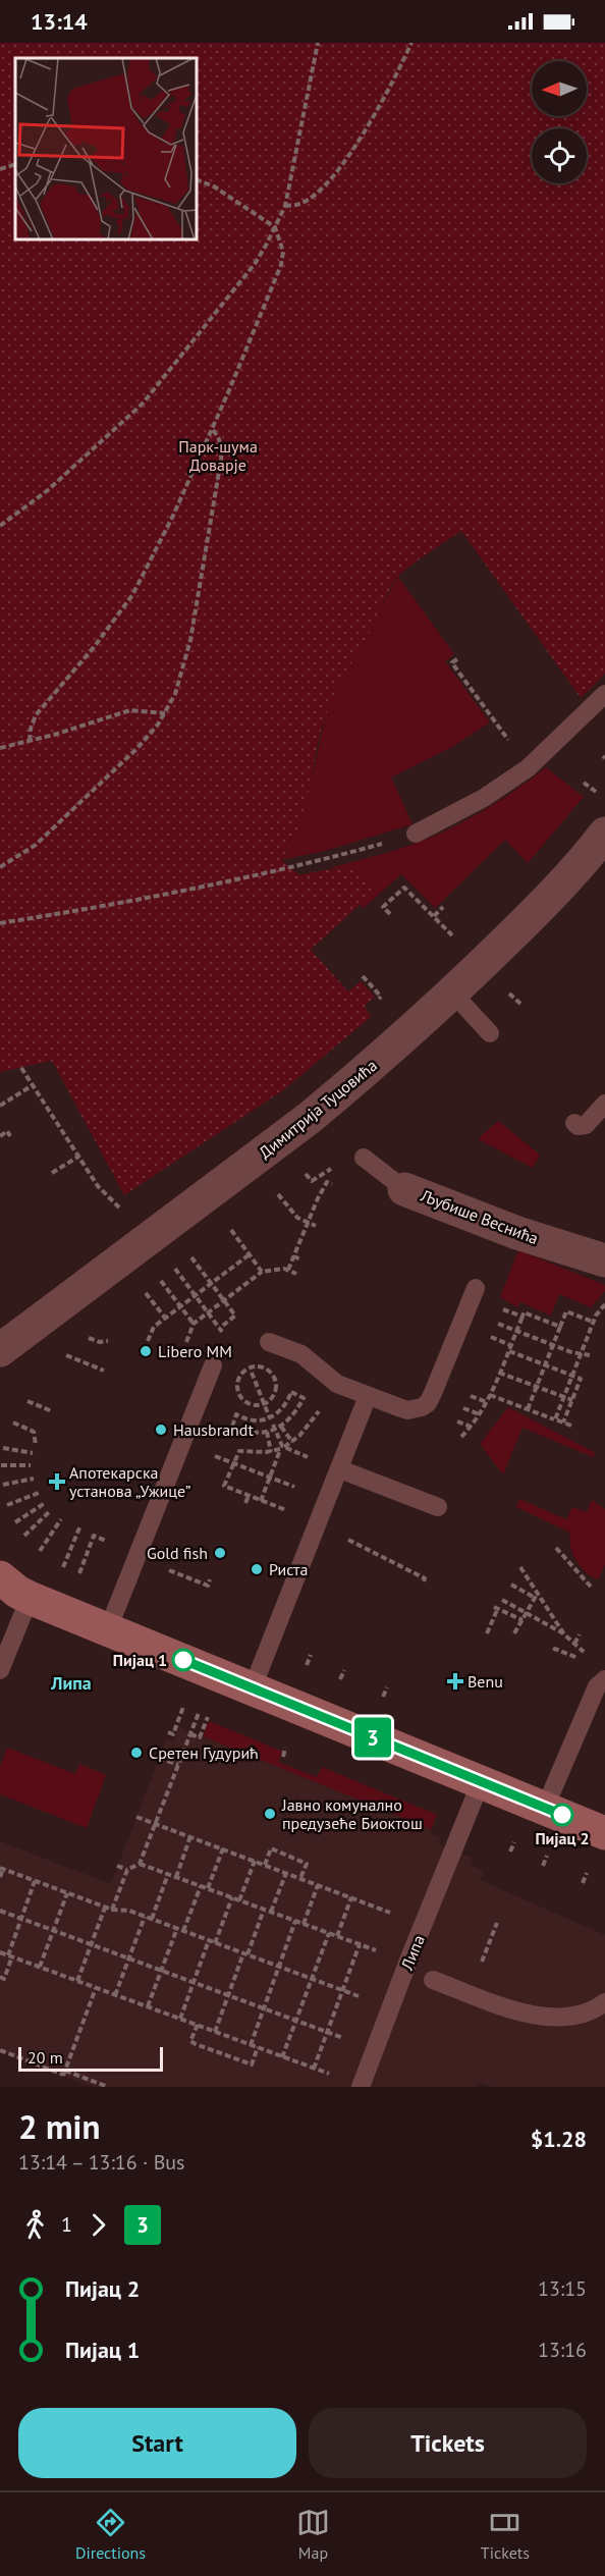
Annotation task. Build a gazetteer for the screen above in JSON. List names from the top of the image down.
{
  "streets": {
    "street": ["Димитрија Туцовића", "Љубише Веснића"],
    "lane": ["Липа"]
  },
  "districts": ["Липа"],
  "parks": ["Парк-шума Доварје"],
  "places": {
    "other": [
      "Libero MM",
      "Hausbrandt",
      "Gold fish",
      "Риста",
      "Пијац 1",
      "Сретен Гудурић",
      "Јавно комунално предузеће Биоктош",
      "Пијац 2"
    ],
    "health": ["Апотекарска установа „Ужице”", "Benu"]
  },
  "lines": ["bus line 3"],
  "scale_bar": "20 m",
  "north": "left",
  "page": {
    "status": "13:14",
    "on_map": "3",
    "scale": "20 m",
    "heading": ["2 min", "13:14 – 13:16 · Bus", "$1.28"],
    "legs": ["1", "3"],
    "list": [
      {
        "name": "Пијац 2",
        "value": "13:15"
      },
      {
        "name": "Пијац 1",
        "value": "13:16"
      }
    ],
    "buttons": ["Start", "Tickets"],
    "tabs": ["Directions", "Map", "Tickets"]
  }
}
